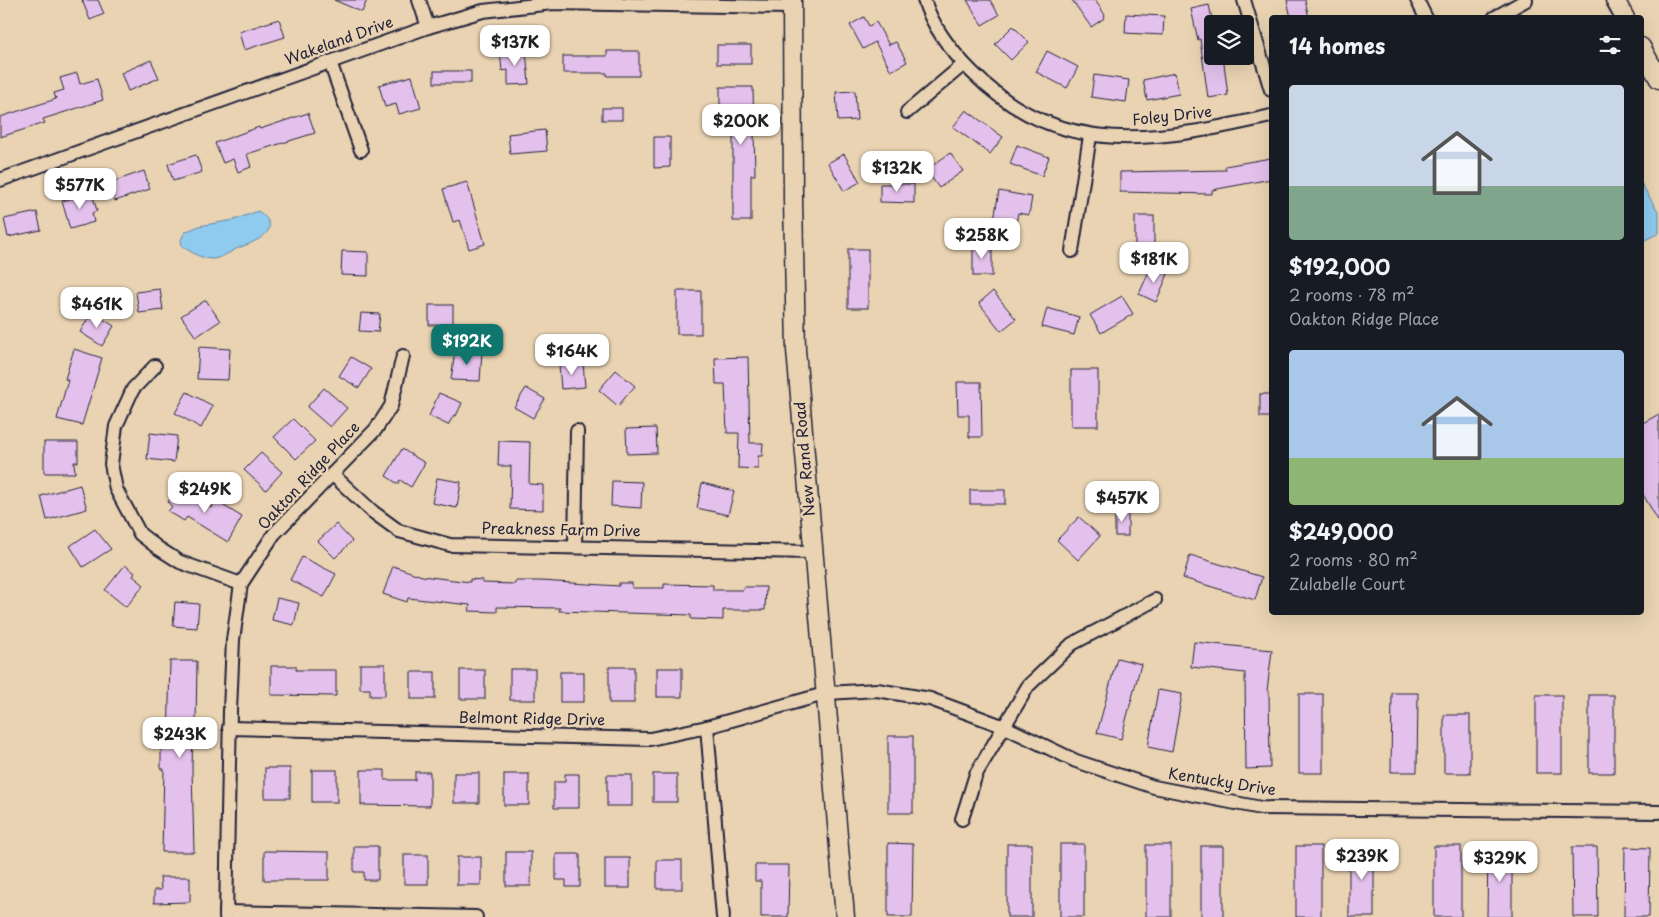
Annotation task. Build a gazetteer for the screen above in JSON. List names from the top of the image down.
{
  "streets": {
    "street": [
      "Wakeland Drive",
      "Foley Drive",
      "New Rand Road",
      "Oakton Ridge Place",
      "Preakness Farm Drive",
      "Belmont Ridge Drive",
      "Kentucky Drive"
    ]
  },
  "crossings": [
    ["Wakeland Drive", "New Rand Road"],
    ["New Rand Road", "Preakness Farm Drive"],
    ["New Rand Road", "Belmont Ridge Drive"],
    ["New Rand Road", "Kentucky Drive"],
    ["Oakton Ridge Place", "Preakness Farm Drive"],
    ["Oakton Ridge Place", "Belmont Ridge Drive"],
    ["Belmont Ridge Drive", "Kentucky Drive"]
  ],
  "page": {
    "heading": "14 homes",
    "price": [
      "$137K",
      "$200K",
      "$132K",
      "$577K",
      "$258K",
      "$181K",
      "$461K",
      "$192K",
      "$164K",
      "$249K",
      "$457K",
      "$243K",
      "$239K",
      "$329K"
    ],
    "list": [
      {
        "name": "$192,000",
        "note": "2 rooms · 78 m² · Oakton Ridge Place"
      },
      {
        "name": "$249,000",
        "note": "2 rooms · 80 m² · Zulabelle Court"
      }
    ]
  }
}
